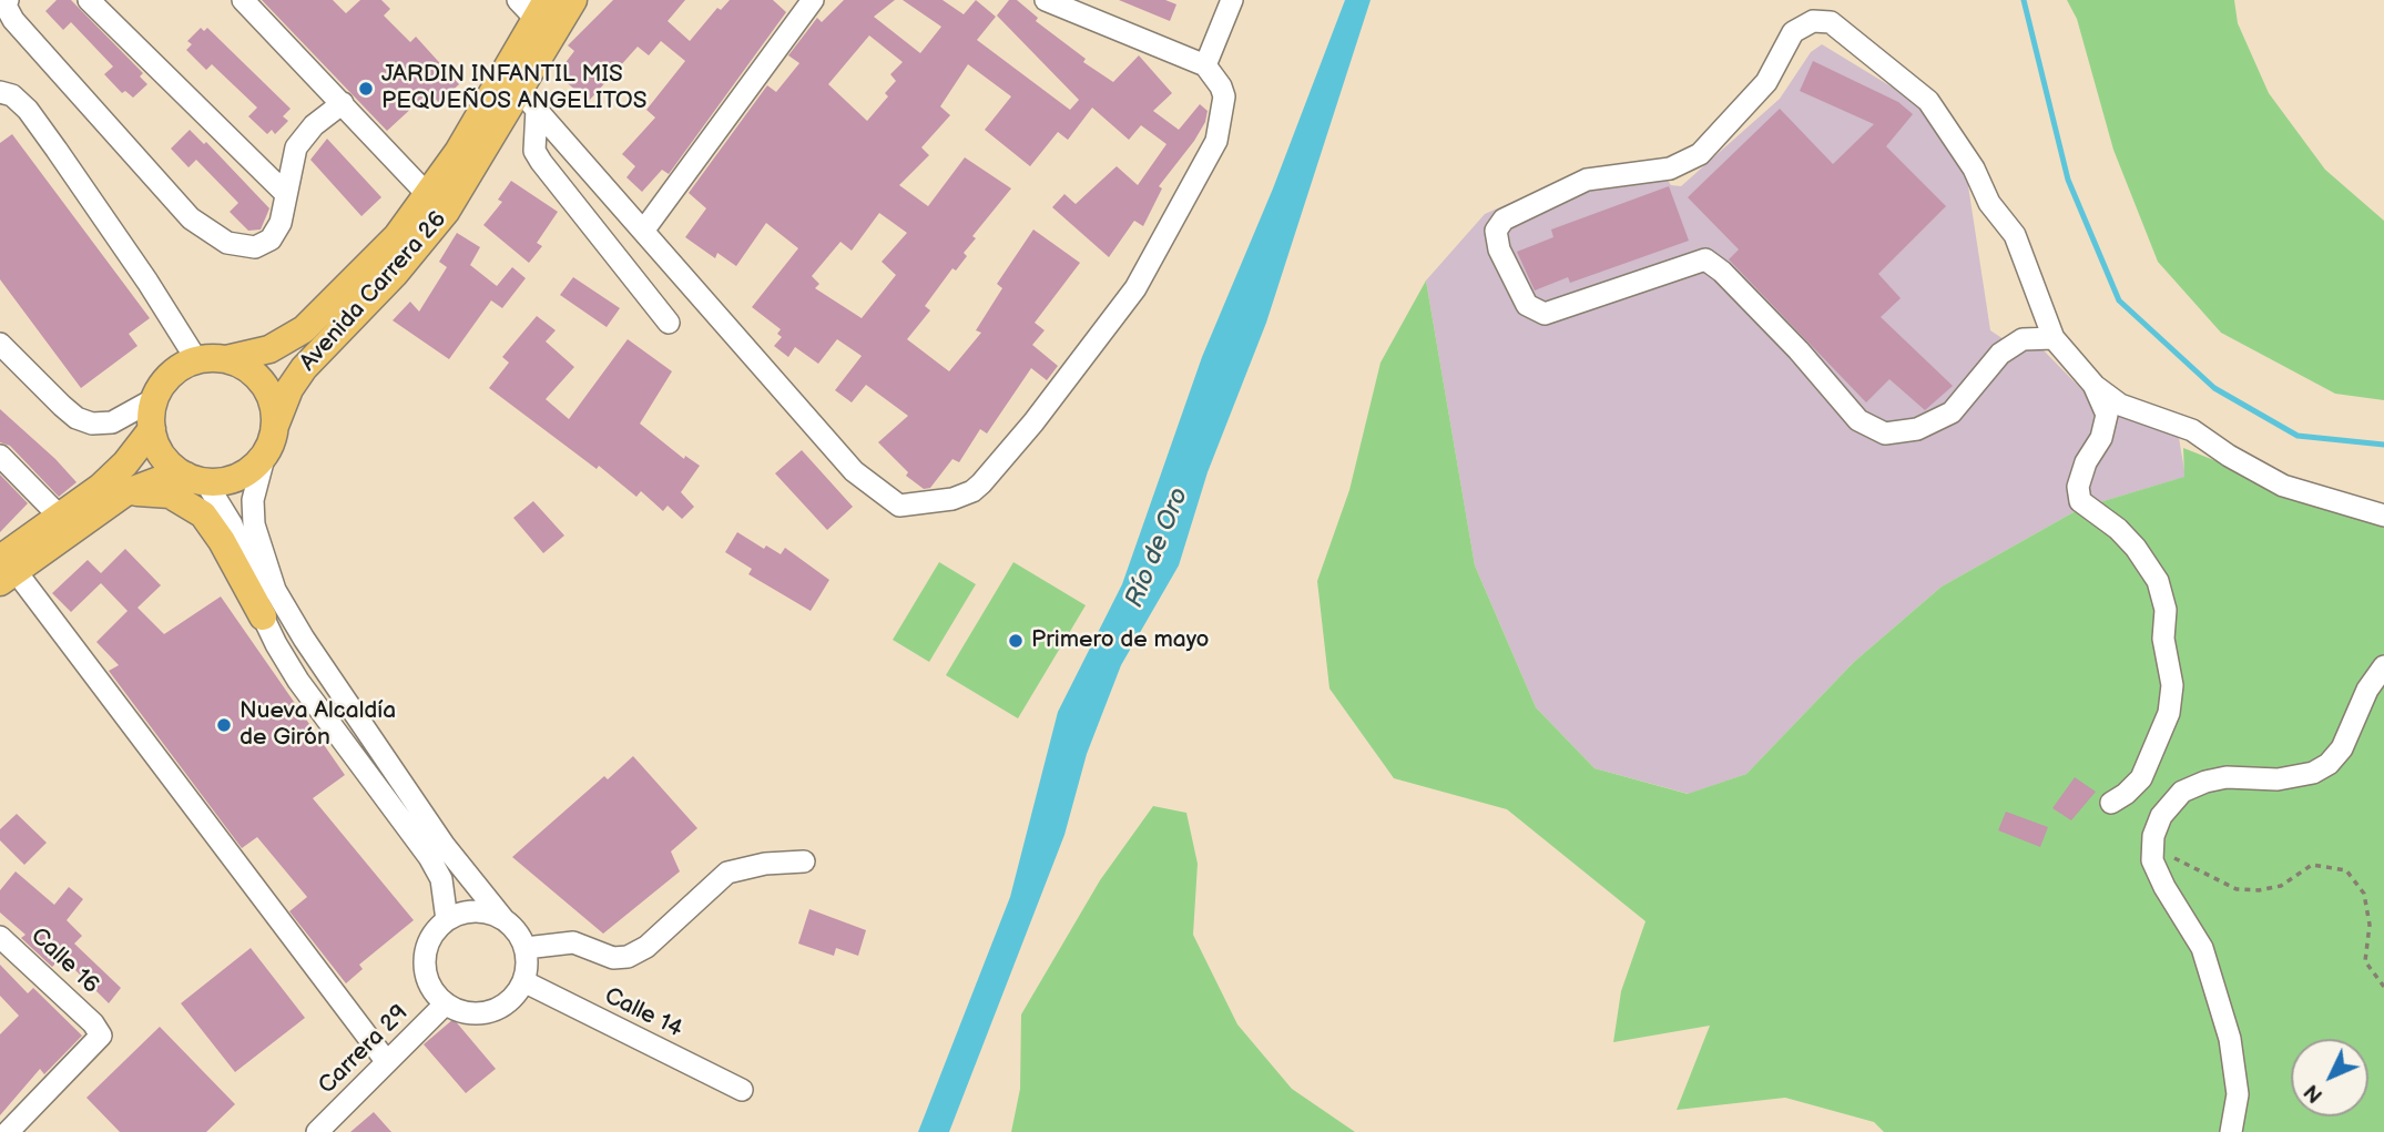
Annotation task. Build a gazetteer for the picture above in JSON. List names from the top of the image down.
{
  "streets": {
    "main road": ["Avenida Carrera 26"],
    "street": ["Calle 16", "Calle 14", "Carrera 29"]
  },
  "crossings": [
    ["Calle 14", "Carrera 29"]
  ],
  "water": ["Río de Oro"],
  "places": ["JARDIN INFANTIL MIS PEQUEÑOS ANGELITOS", "Primero de mayo", "Nueva Alcaldía de Girón"],
  "north": "bottom left"
}
